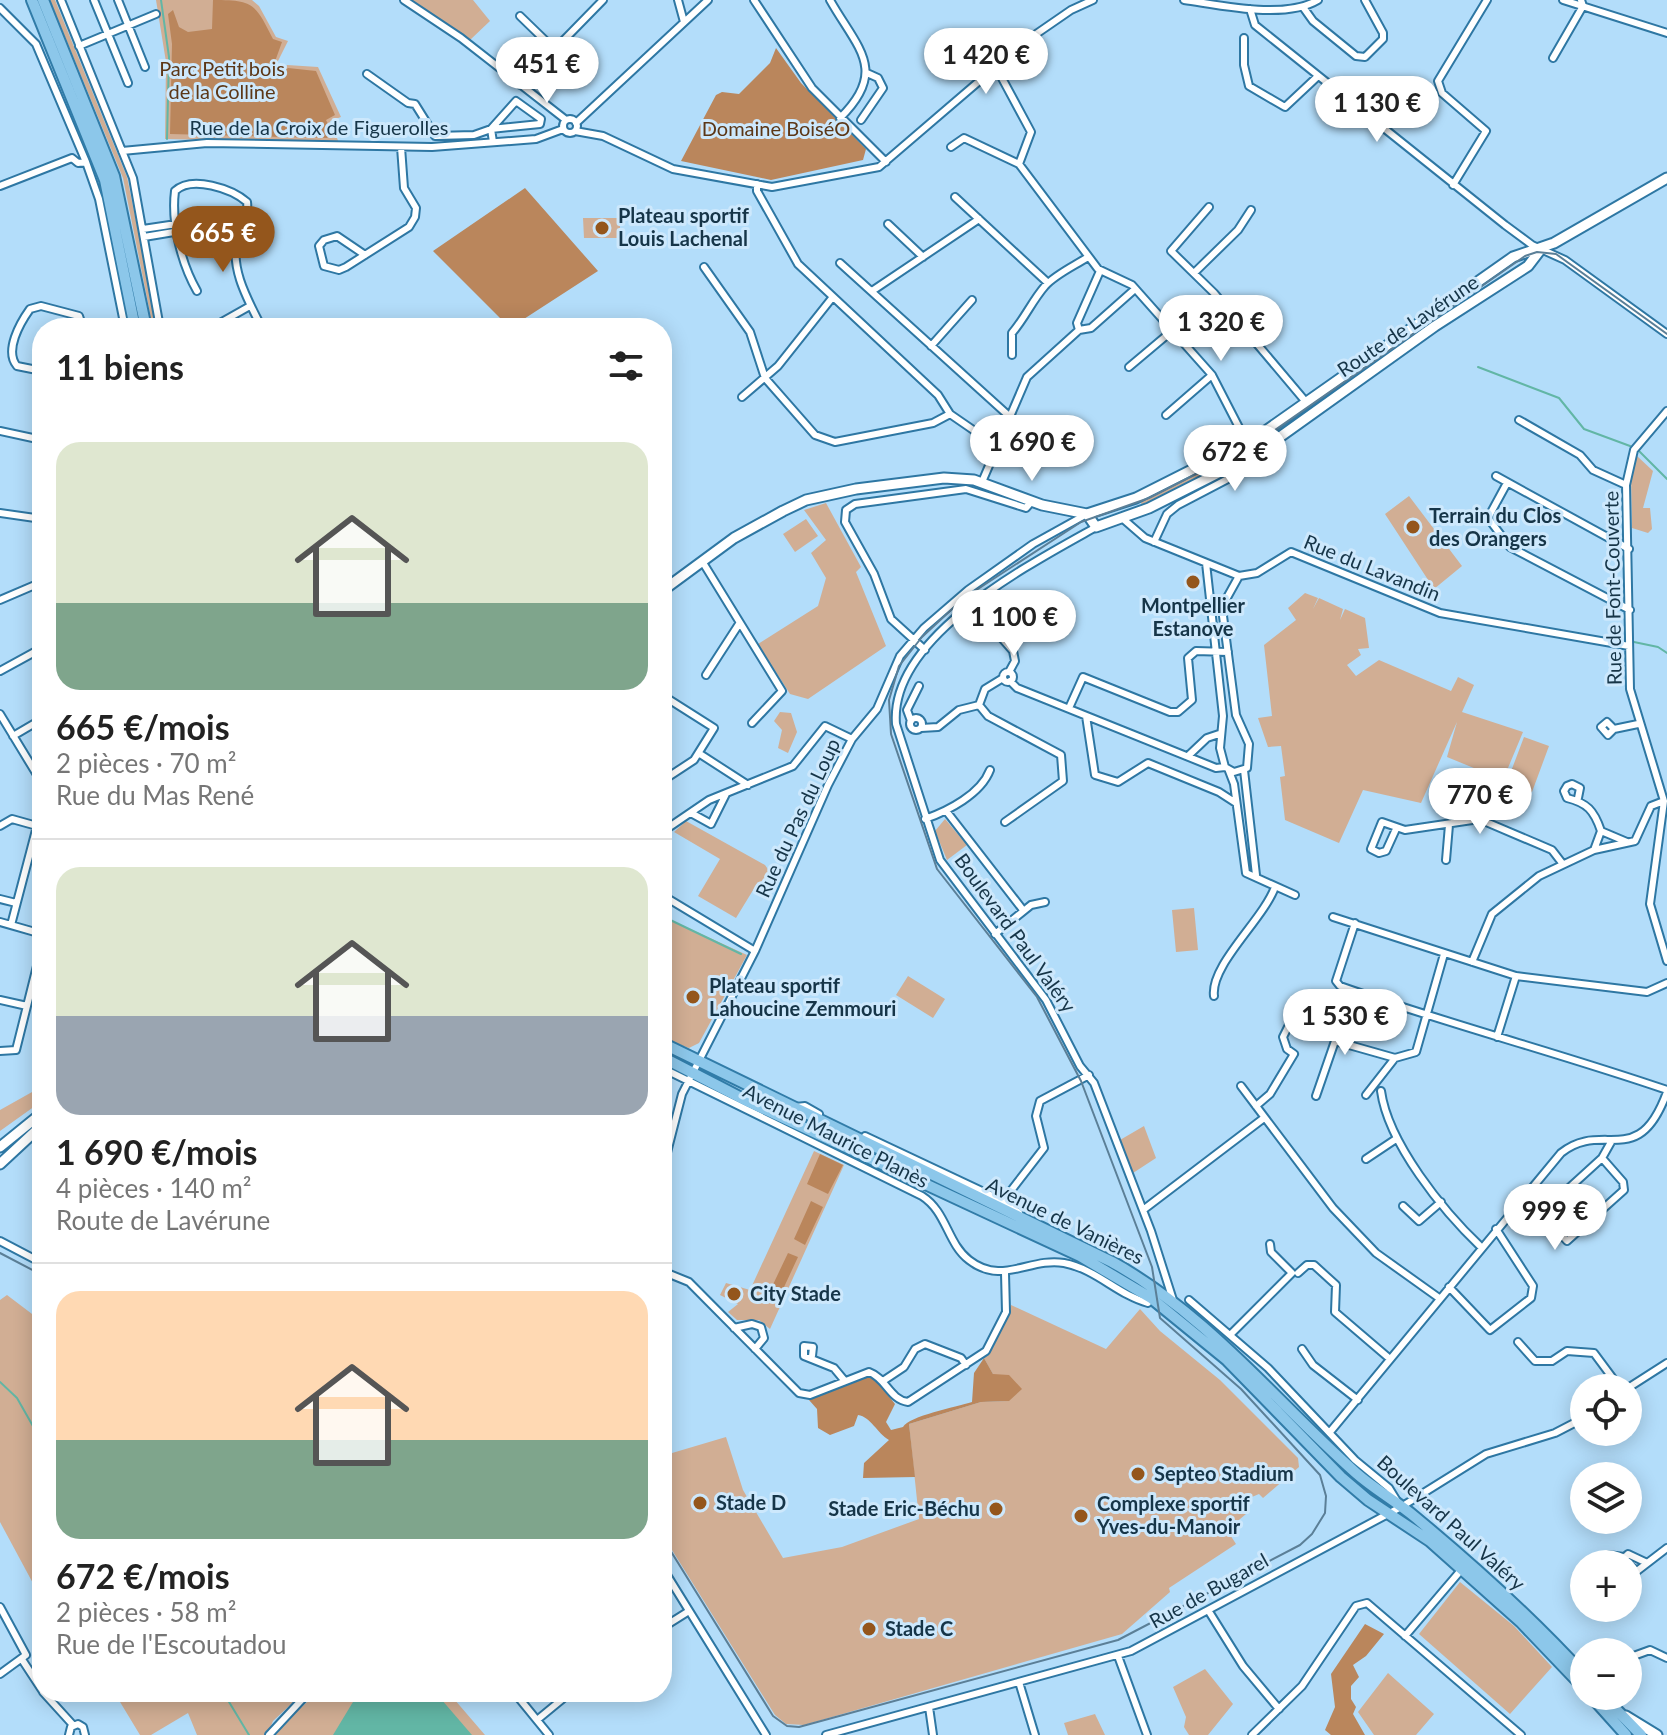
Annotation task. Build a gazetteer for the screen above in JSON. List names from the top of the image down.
{
  "streets": {
    "main road": ["Boulevard Paul Valéry", "Avenue de Vanières"],
    "street": [
      "Rue de la Croix de Figuerolles",
      "Route de Lavérune",
      "Rue du Lavandin",
      "Rue de Font-Couverte",
      "Rue du Pas du Loup",
      "Avenue Maurice Planès",
      "Rue de Bugarel"
    ]
  },
  "crossings": [
    ["Route de Lavérune", "Rue du Pas du Loup"],
    ["Rue du Lavandin", "Rue de Font-Couverte"],
    ["Rue du Pas du Loup", "Avenue Maurice Planès"],
    ["Rue du Pas du Loup", "Avenue de Vanières"],
    ["Boulevard Paul Valéry", "Avenue de Vanières"],
    ["Boulevard Paul Valéry", "Rue de Bugarel"],
    ["Avenue Maurice Planès", "Avenue de Vanières"],
    ["Avenue de Vanières", "Rue de Bugarel"]
  ],
  "parks": ["Parc Petit bois de la Colline", "Domaine BoiséO"],
  "places": [
    "Plateau sportif Louis Lachenal",
    "Terrain du Clos des Orangers",
    "Montpellier Estanove",
    "Plateau sportif Lahoucine Zemmouri",
    "City Stade",
    "Septeo Stadium",
    "Stade D",
    "Stade Eric-Béchu",
    "Complexe sportif Yves-du-Manoir",
    "Stade C"
  ],
  "page": {
    "price": [
      "1 420 €",
      "451 €",
      "1 130 €",
      "665 €",
      "1 320 €",
      "1 690 €",
      "672 €",
      "1 100 €",
      "770 €",
      "1 530 €",
      "999 €"
    ],
    "heading": "11 biens",
    "list": [
      {
        "name": "665 €/mois",
        "note": "2 pièces · 70 m² · Rue du Mas René"
      },
      {
        "name": "1 690 €/mois",
        "note": "4 pièces · 140 m² · Route de Lavérune"
      },
      {
        "name": "672 €/mois",
        "note": "2 pièces · 58 m² · Rue de l'Escoutadou"
      }
    ],
    "map_buttons": ["+", "−"]
  }
}
